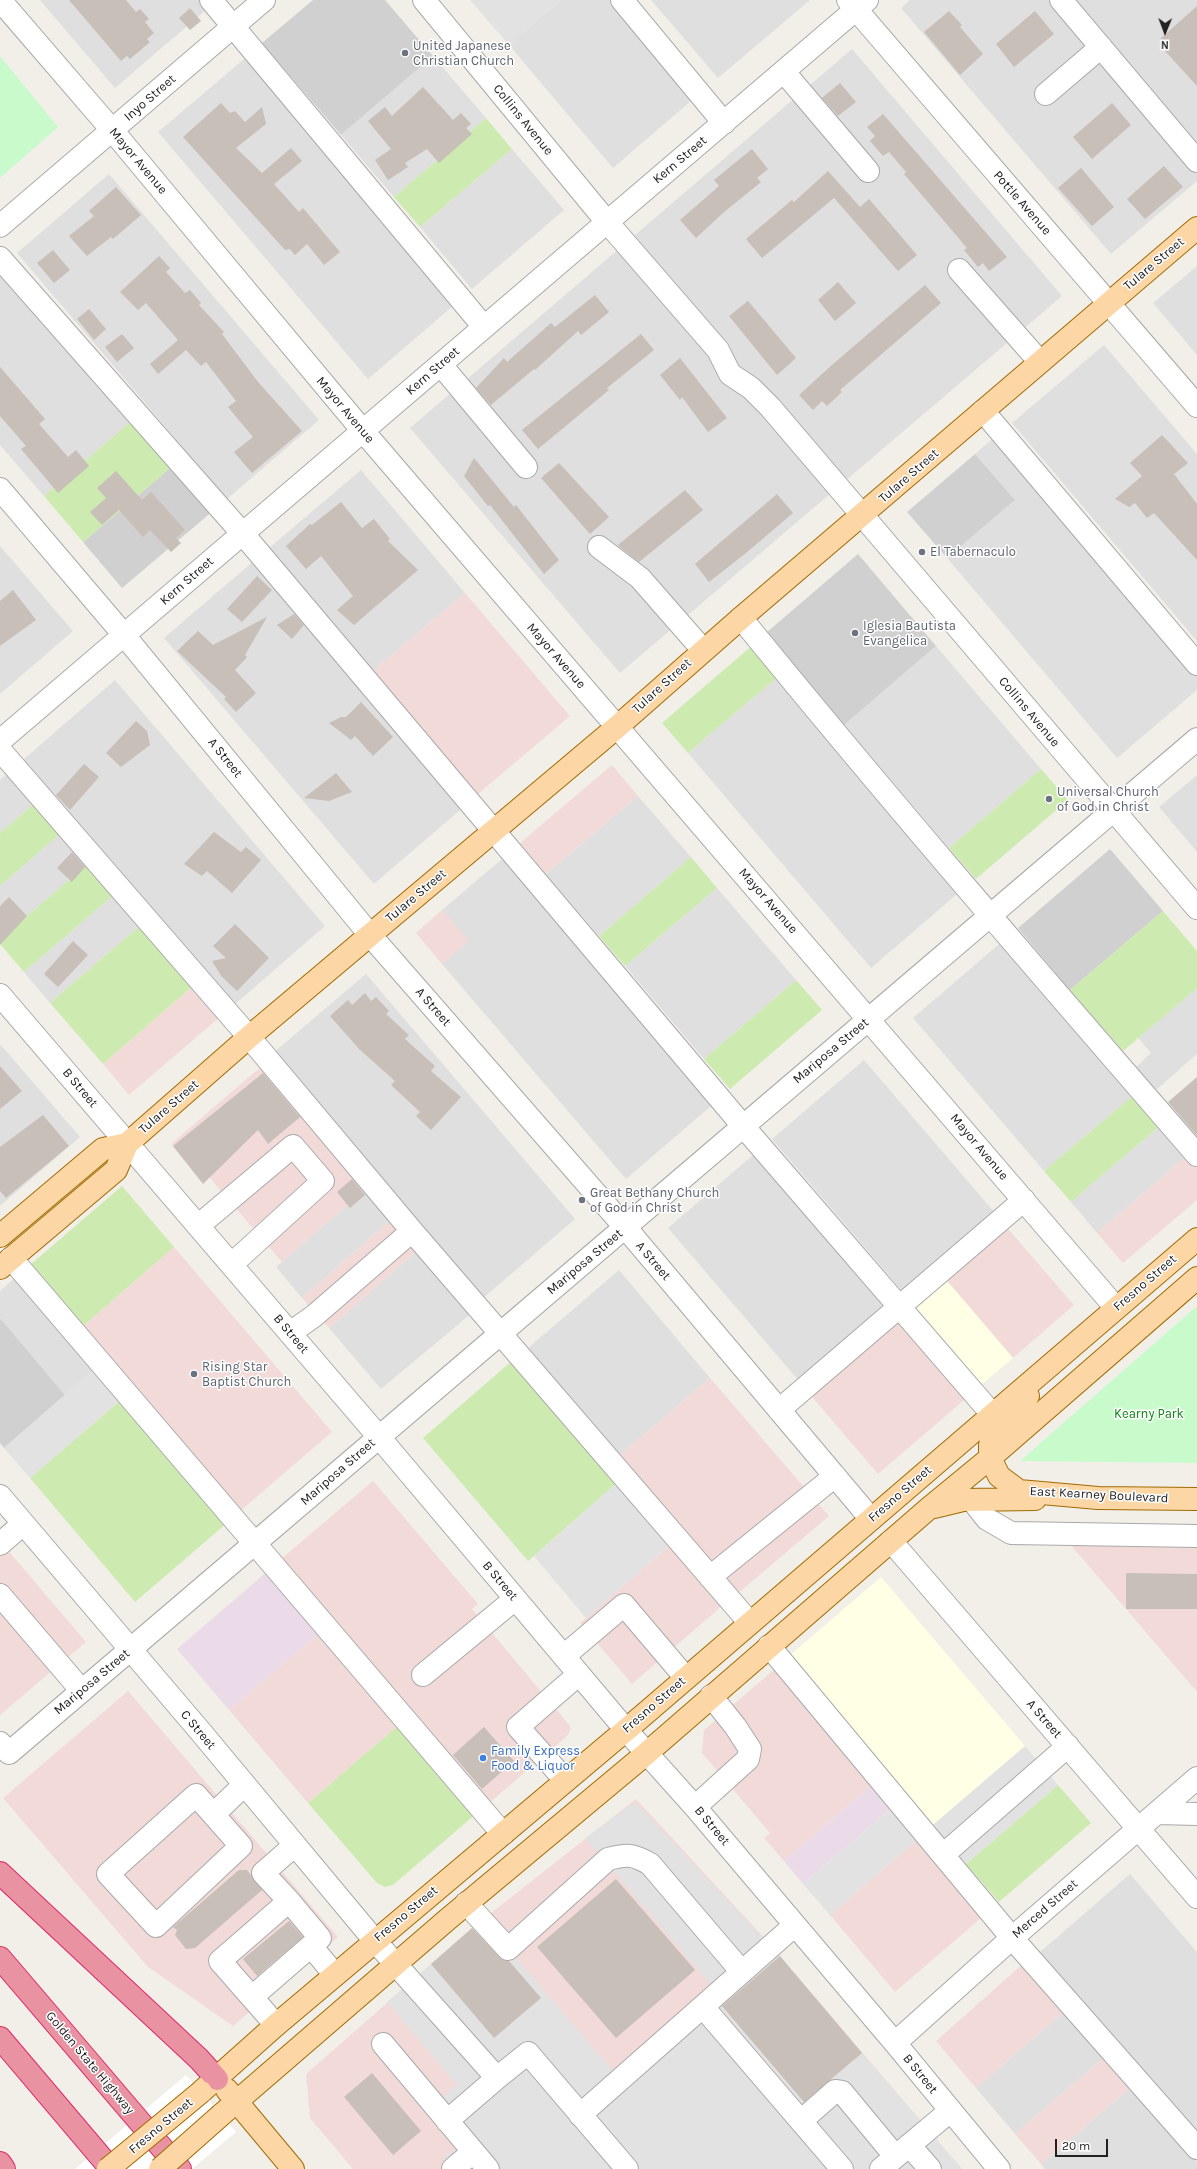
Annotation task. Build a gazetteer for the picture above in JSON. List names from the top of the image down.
{
  "streets": {
    "highway": ["Golden State Highway"],
    "main road": ["Tulare Street", "Fresno Street", "East Kearney Boulevard"],
    "street": [
      "Inyo Street",
      "Collins Avenue",
      "Kern Street",
      "Mayor Avenue",
      "Pottle Avenue",
      "A Street",
      "Mariposa Street",
      "B Street",
      "C Street",
      "Merced Street"
    ]
  },
  "crossings": [
    ["Inyo Street", "Mayor Avenue"],
    ["Collins Avenue", "Kern Street"],
    ["Collins Avenue", "Tulare Street"],
    ["Collins Avenue", "Mariposa Street"],
    ["Kern Street", "Mayor Avenue"],
    ["Kern Street", "Pottle Avenue"],
    ["Kern Street", "A Street"],
    ["Mayor Avenue", "Tulare Street"],
    ["Mayor Avenue", "Mariposa Street"],
    ["Mayor Avenue", "Fresno Street"],
    ["Pottle Avenue", "Tulare Street"],
    ["Tulare Street", "A Street"],
    ["Tulare Street", "B Street"],
    ["A Street", "Mariposa Street"],
    ["A Street", "Fresno Street"],
    ["A Street", "Merced Street"],
    ["Mariposa Street", "B Street"],
    ["Mariposa Street", "C Street"],
    ["B Street", "Fresno Street"],
    ["B Street", "Merced Street"],
    ["Fresno Street", "C Street"]
  ],
  "parks": ["Kearny Park"],
  "places": [
    "United Japanese Christian Church",
    "El Tabernaculo",
    "Iglesia Bautista Evangelica",
    "Universal Church of God in Christ",
    "Great Bethany Church of God in Christ",
    "Rising Star Baptist Church",
    "Family Express Food & Liquor"
  ],
  "scale_bar": "20 m",
  "north": "bottom"
}
